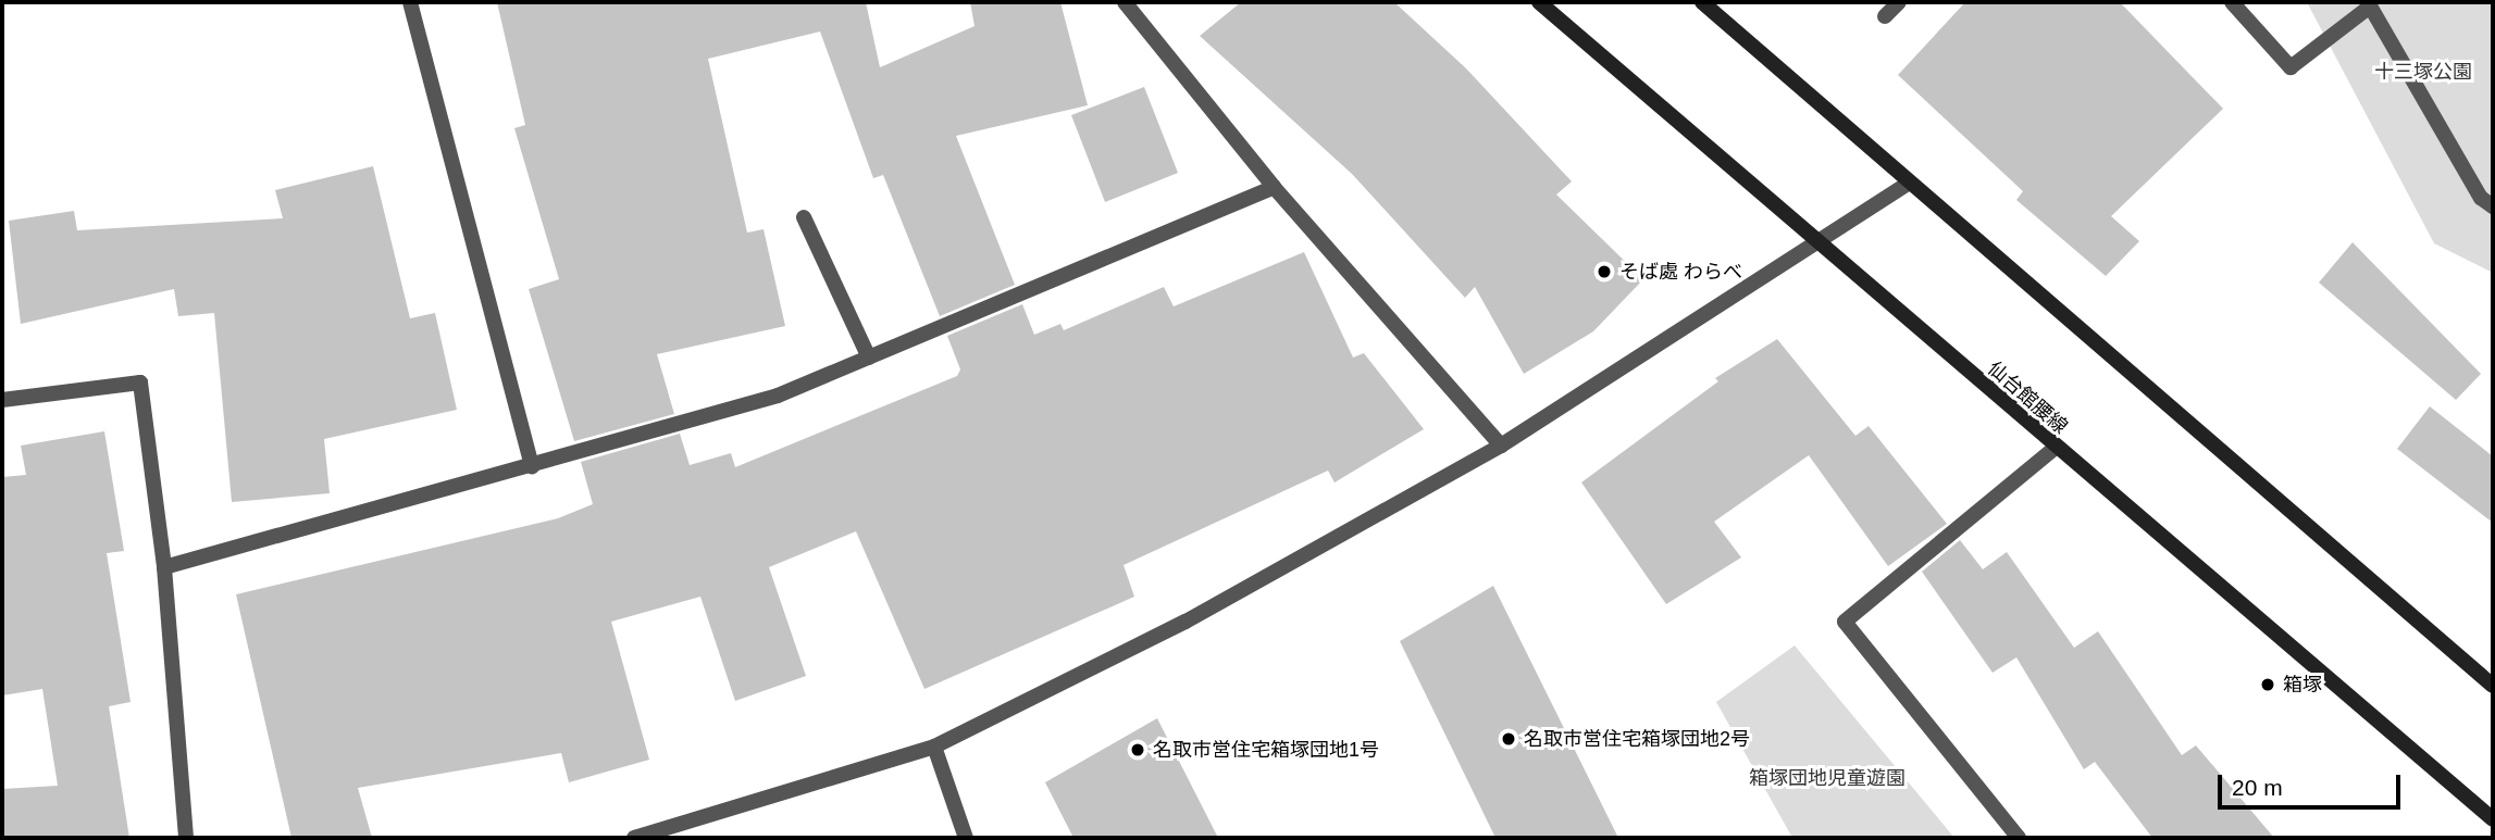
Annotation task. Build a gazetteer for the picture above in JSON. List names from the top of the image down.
{
  "streets": {
    "main road": ["仙台館腰線"]
  },
  "parks": ["十三塚公園", "箱塚団地児童遊園"],
  "places": [
    "そば處 わらべ",
    "箱塚",
    "名取市営住宅箱塚団地2号",
    "名取市営住宅箱塚団地1号"
  ],
  "scale_bar": "20 m"
}
